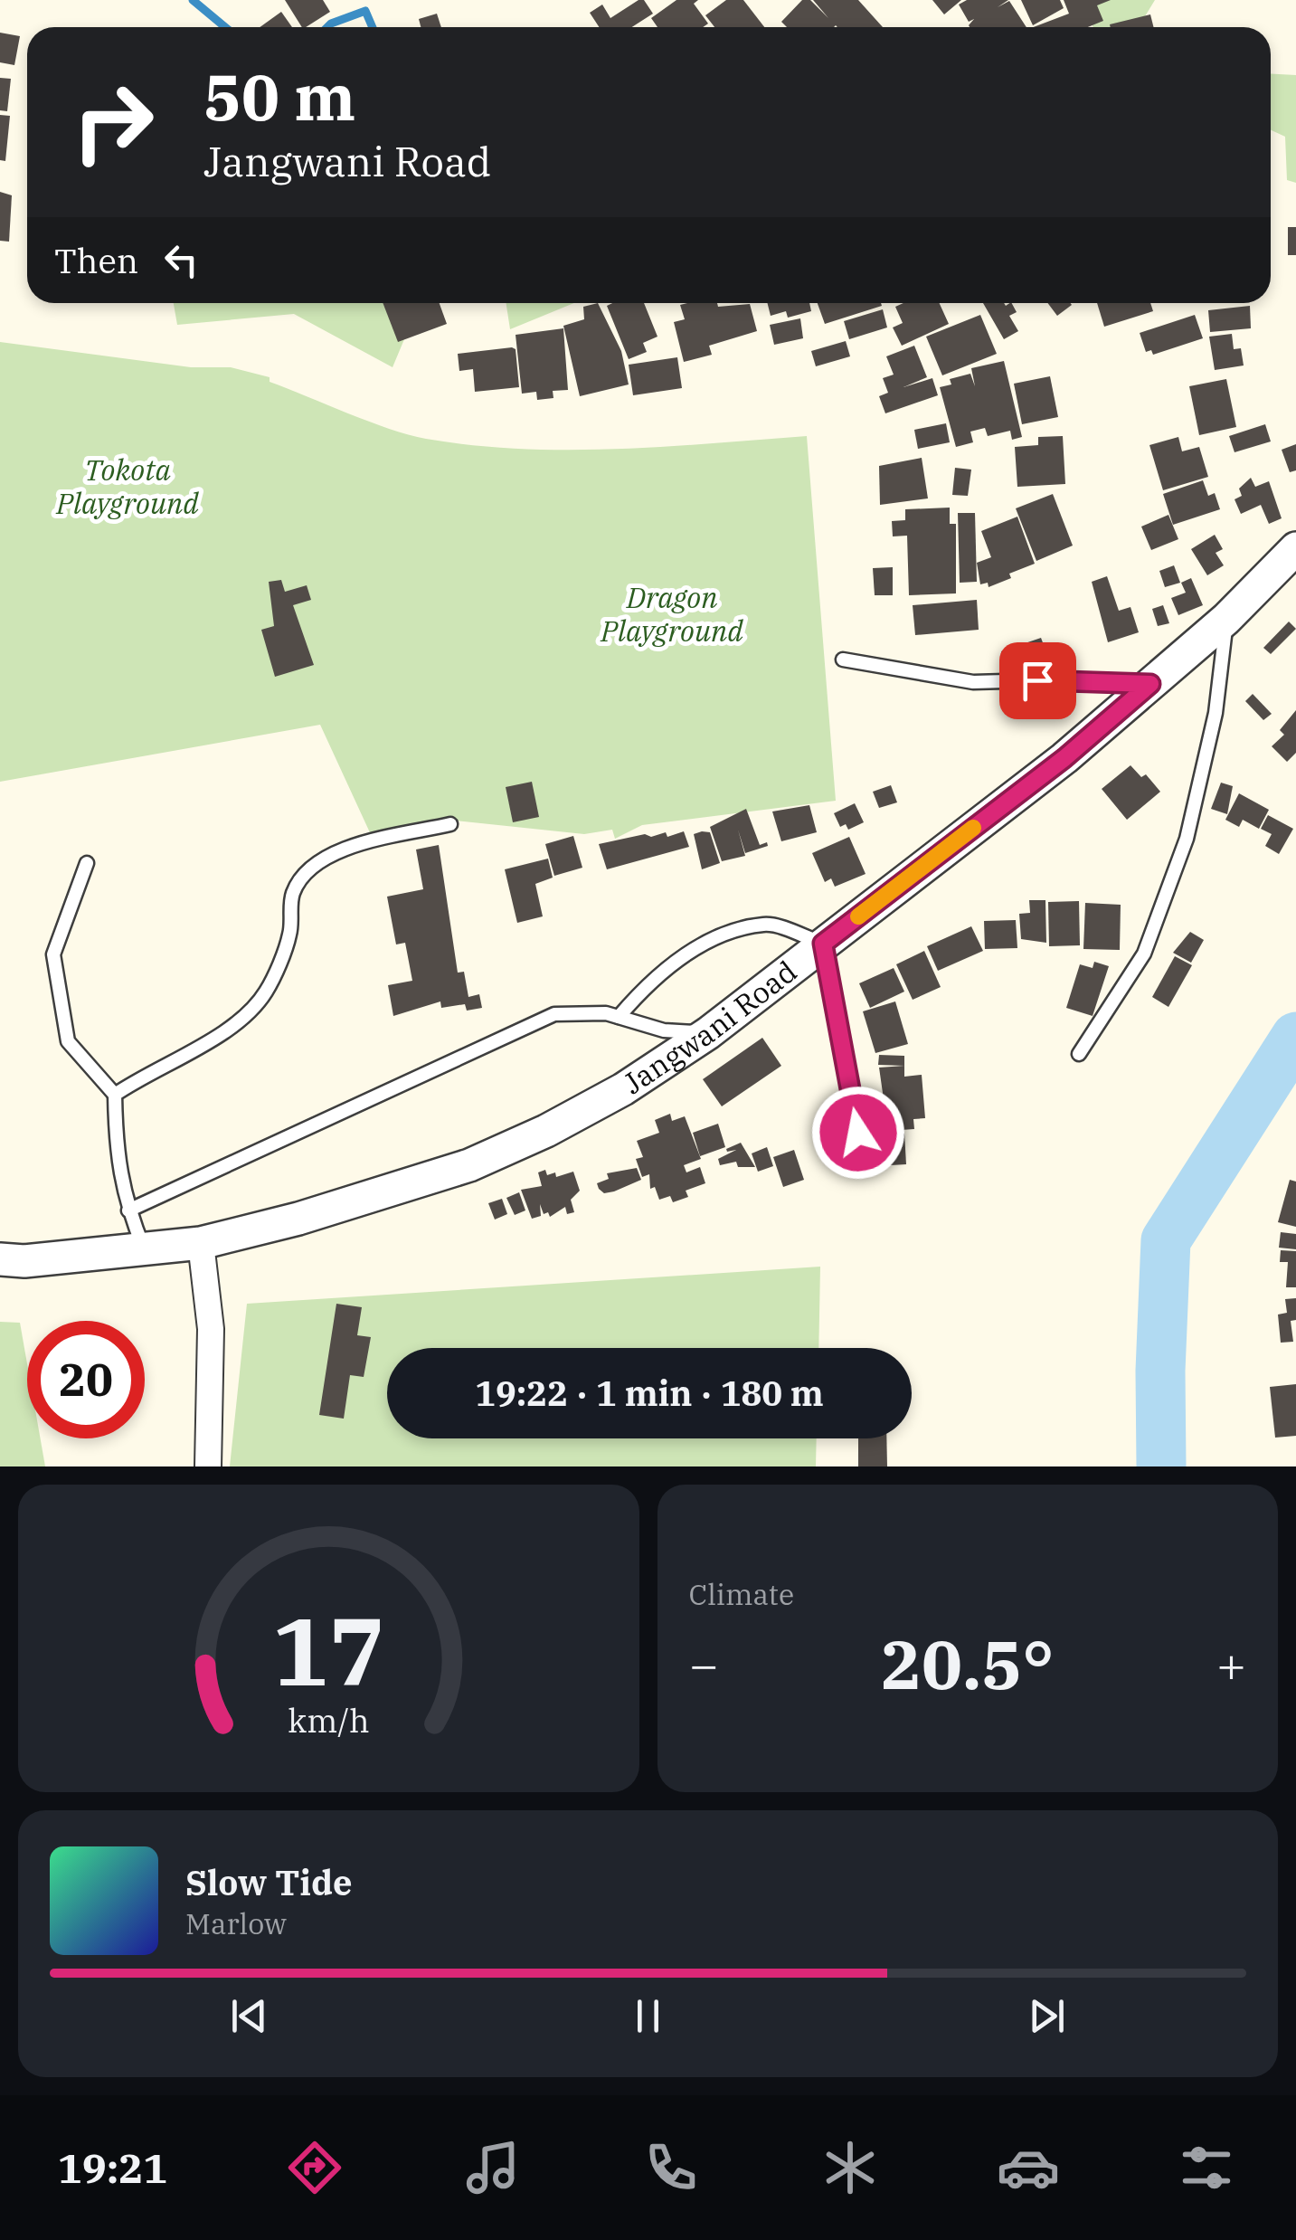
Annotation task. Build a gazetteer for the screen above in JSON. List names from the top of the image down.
{
  "streets": {
    "street": ["Jangwani Road"]
  },
  "parks": ["Tokota Playground", "Dragon Playground"],
  "page": {
    "turn": ["50 m", "Jangwani Road"],
    "then": "Then",
    "limit": "20",
    "trip": "19:22 · 1 min · 180 m",
    "tile": "Climate",
    "heat": ["−", "20.5°", "+"],
    "song": ["Slow Tide", "Marlow"],
    "tabs": "19:21",
    "gauge": ["17", "km/h"]
  }
}
